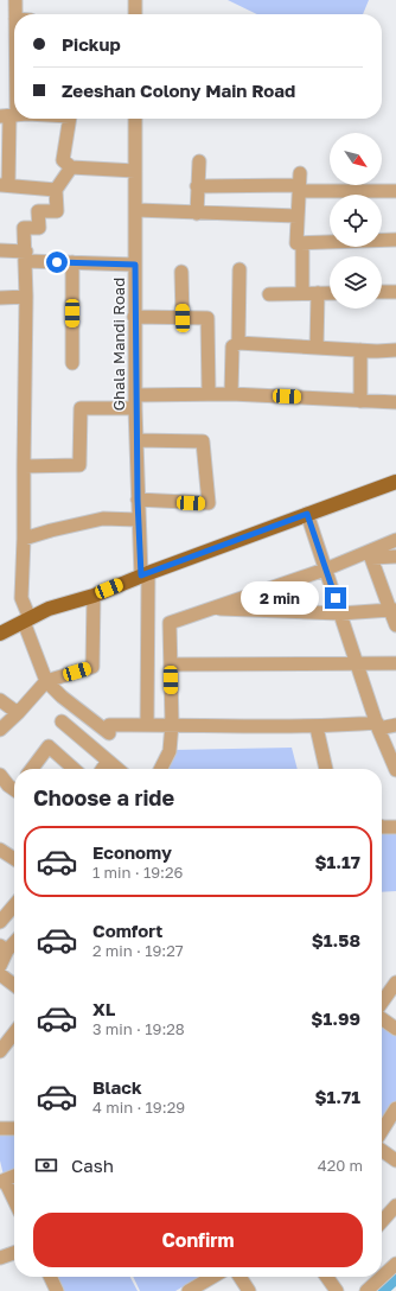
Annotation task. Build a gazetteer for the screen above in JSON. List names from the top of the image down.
{
  "streets": {
    "street": ["Ghala Mandi Road"]
  },
  "north": "bottom right",
  "page": {
    "banner": ["Pickup", "Zeeshan Colony Main Road"],
    "bubble": "2 min",
    "heading": "Choose a ride",
    "list": [
      {
        "name": "Economy",
        "note": "1 min · 19:26",
        "value": "$1.17"
      },
      {
        "name": "Comfort",
        "note": "2 min · 19:27",
        "value": "$1.58"
      },
      {
        "name": "XL",
        "note": "3 min · 19:28",
        "value": "$1.99"
      },
      {
        "name": "Black",
        "note": "4 min · 19:29",
        "value": "$1.71"
      }
    ],
    "pay": ["Cash", "420 m"],
    "buttons": "Confirm"
  }
}
